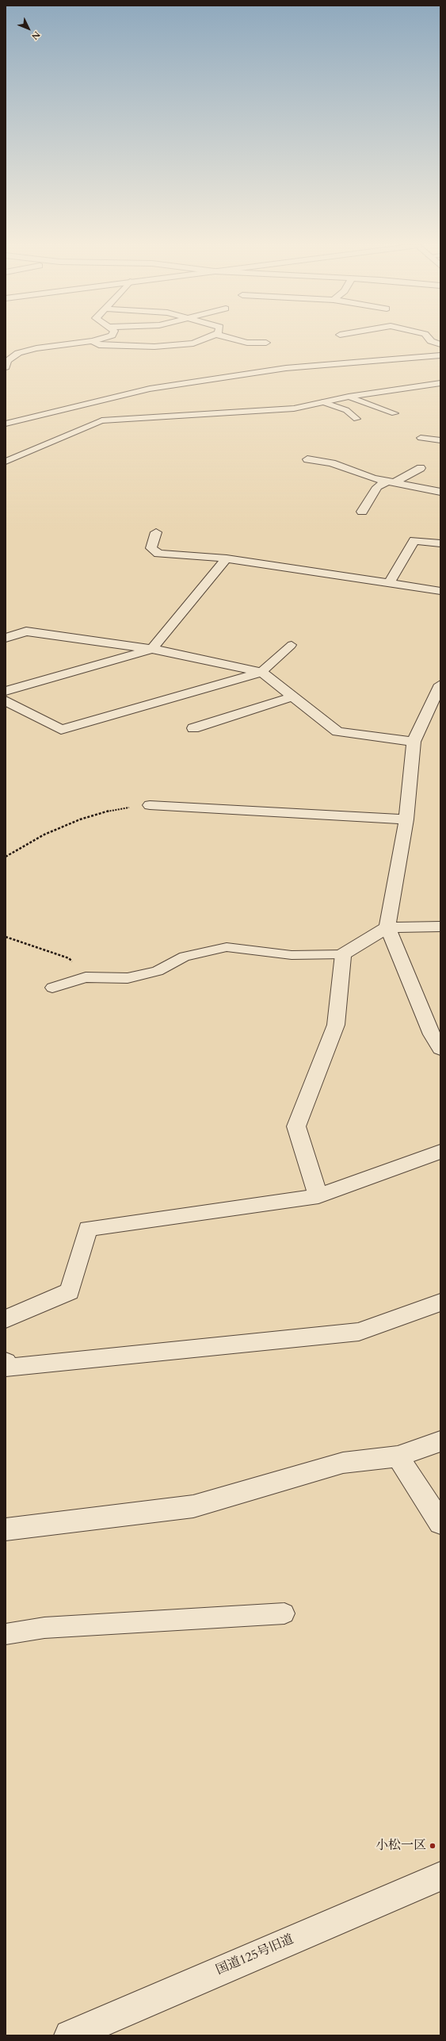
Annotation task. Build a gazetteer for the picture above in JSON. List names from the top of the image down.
{
  "streets": {
    "street": ["国道125号旧道"]
  },
  "places": ["小松一区"],
  "north": "bottom right"
}
